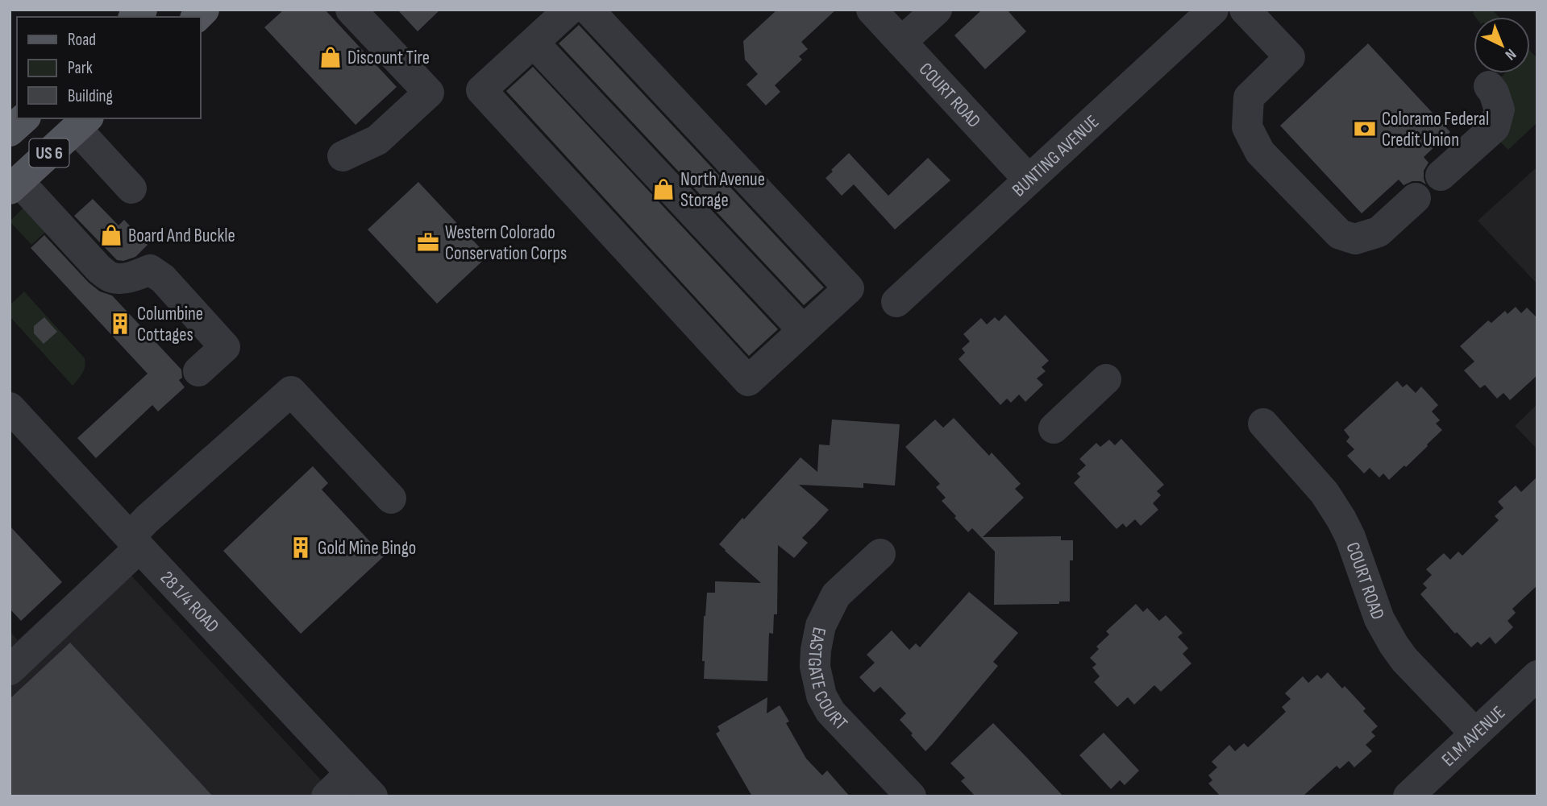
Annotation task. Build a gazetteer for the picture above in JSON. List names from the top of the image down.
{
  "streets": {
    "main road": ["US 6"],
    "street": [
      "COURT ROAD",
      "BUNTING AVENUE",
      "28 1/4 ROAD",
      "EASTGATE COURT",
      "ELM AVENUE"
    ]
  },
  "crossings": [
    ["COURT ROAD", "BUNTING AVENUE"],
    ["COURT ROAD", "ELM AVENUE"]
  ],
  "places": {
    "shop": ["Discount Tire", "North Avenue Storage", "Board And Buckle"],
    "bank": ["Coloramo Federal Credit Union"],
    "office": ["Western Colorado Conservation Corps"],
    "building": ["Columbine Cottages", "Gold Mine Bingo"]
  },
  "legend": ["Road", "Park", "Building"],
  "north": "bottom right"
}
